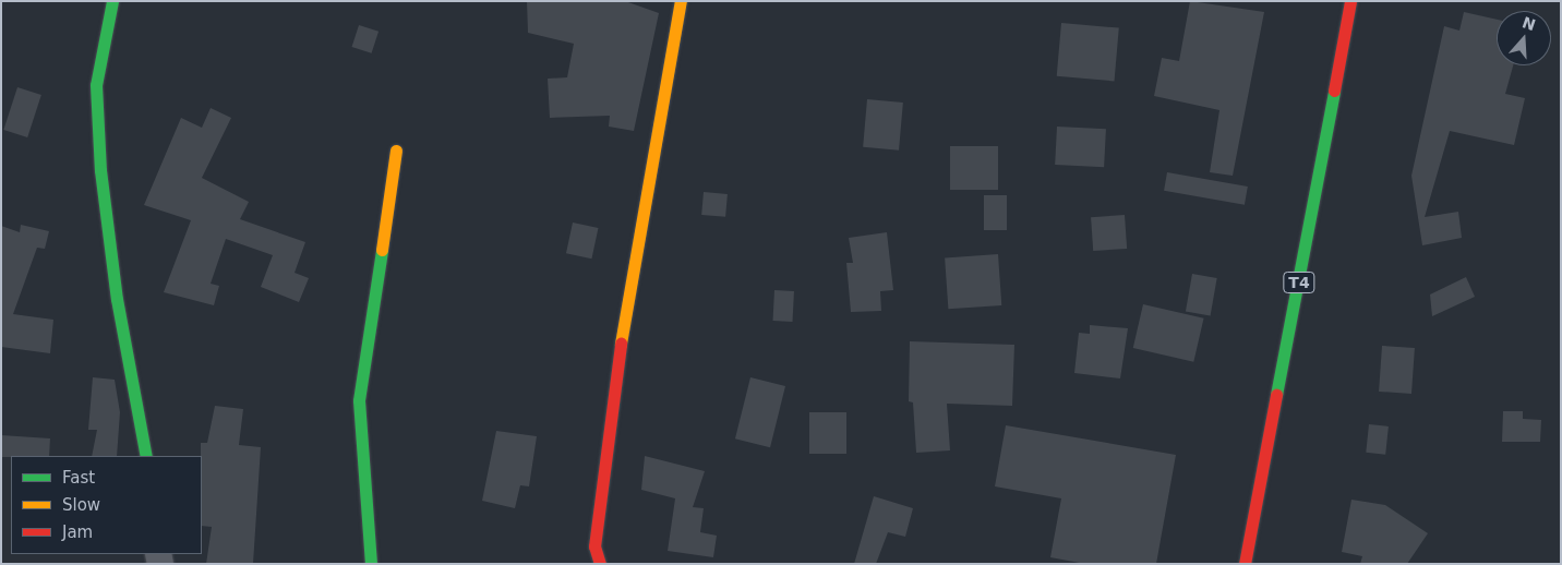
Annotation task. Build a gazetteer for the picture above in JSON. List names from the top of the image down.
{
  "streets": {
    "main road": ["T4"]
  },
  "legend": ["Fast", "Slow", "Jam"],
  "north": "top"
}
